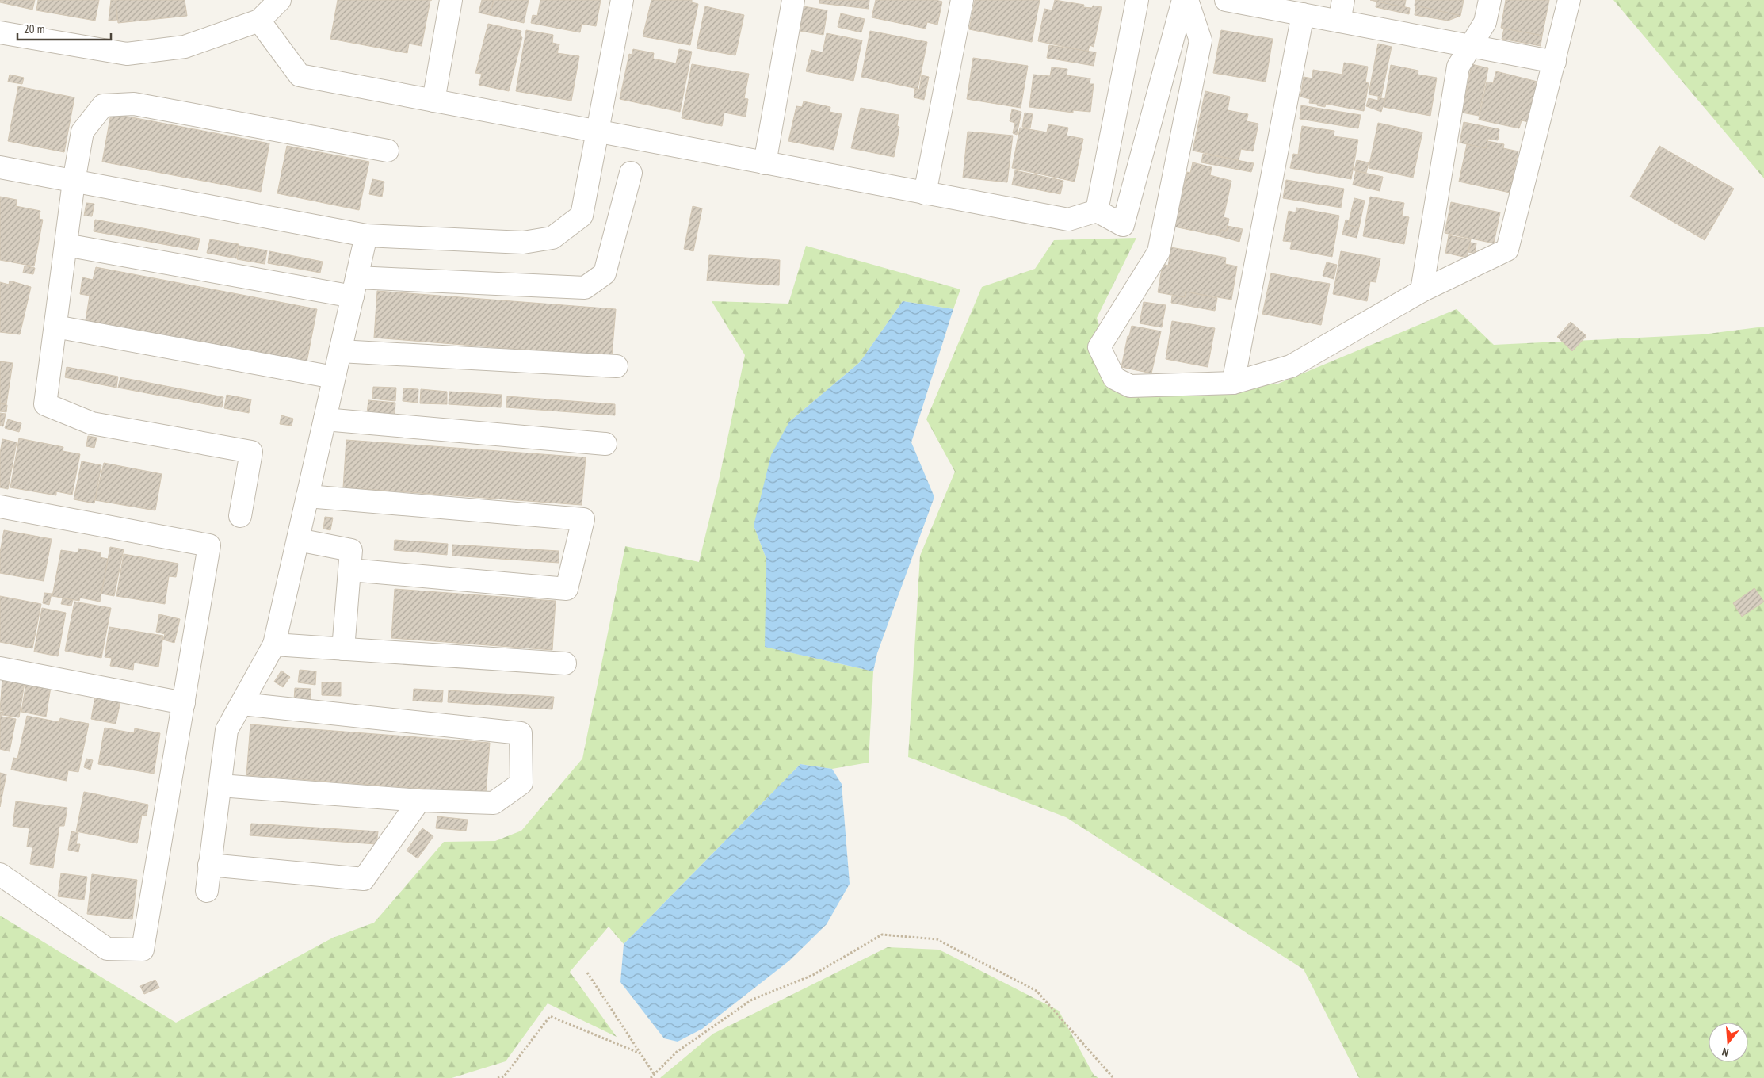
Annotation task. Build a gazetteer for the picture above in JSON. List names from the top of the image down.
{
  "scale_bar": "20 m",
  "north": "bottom"
}
